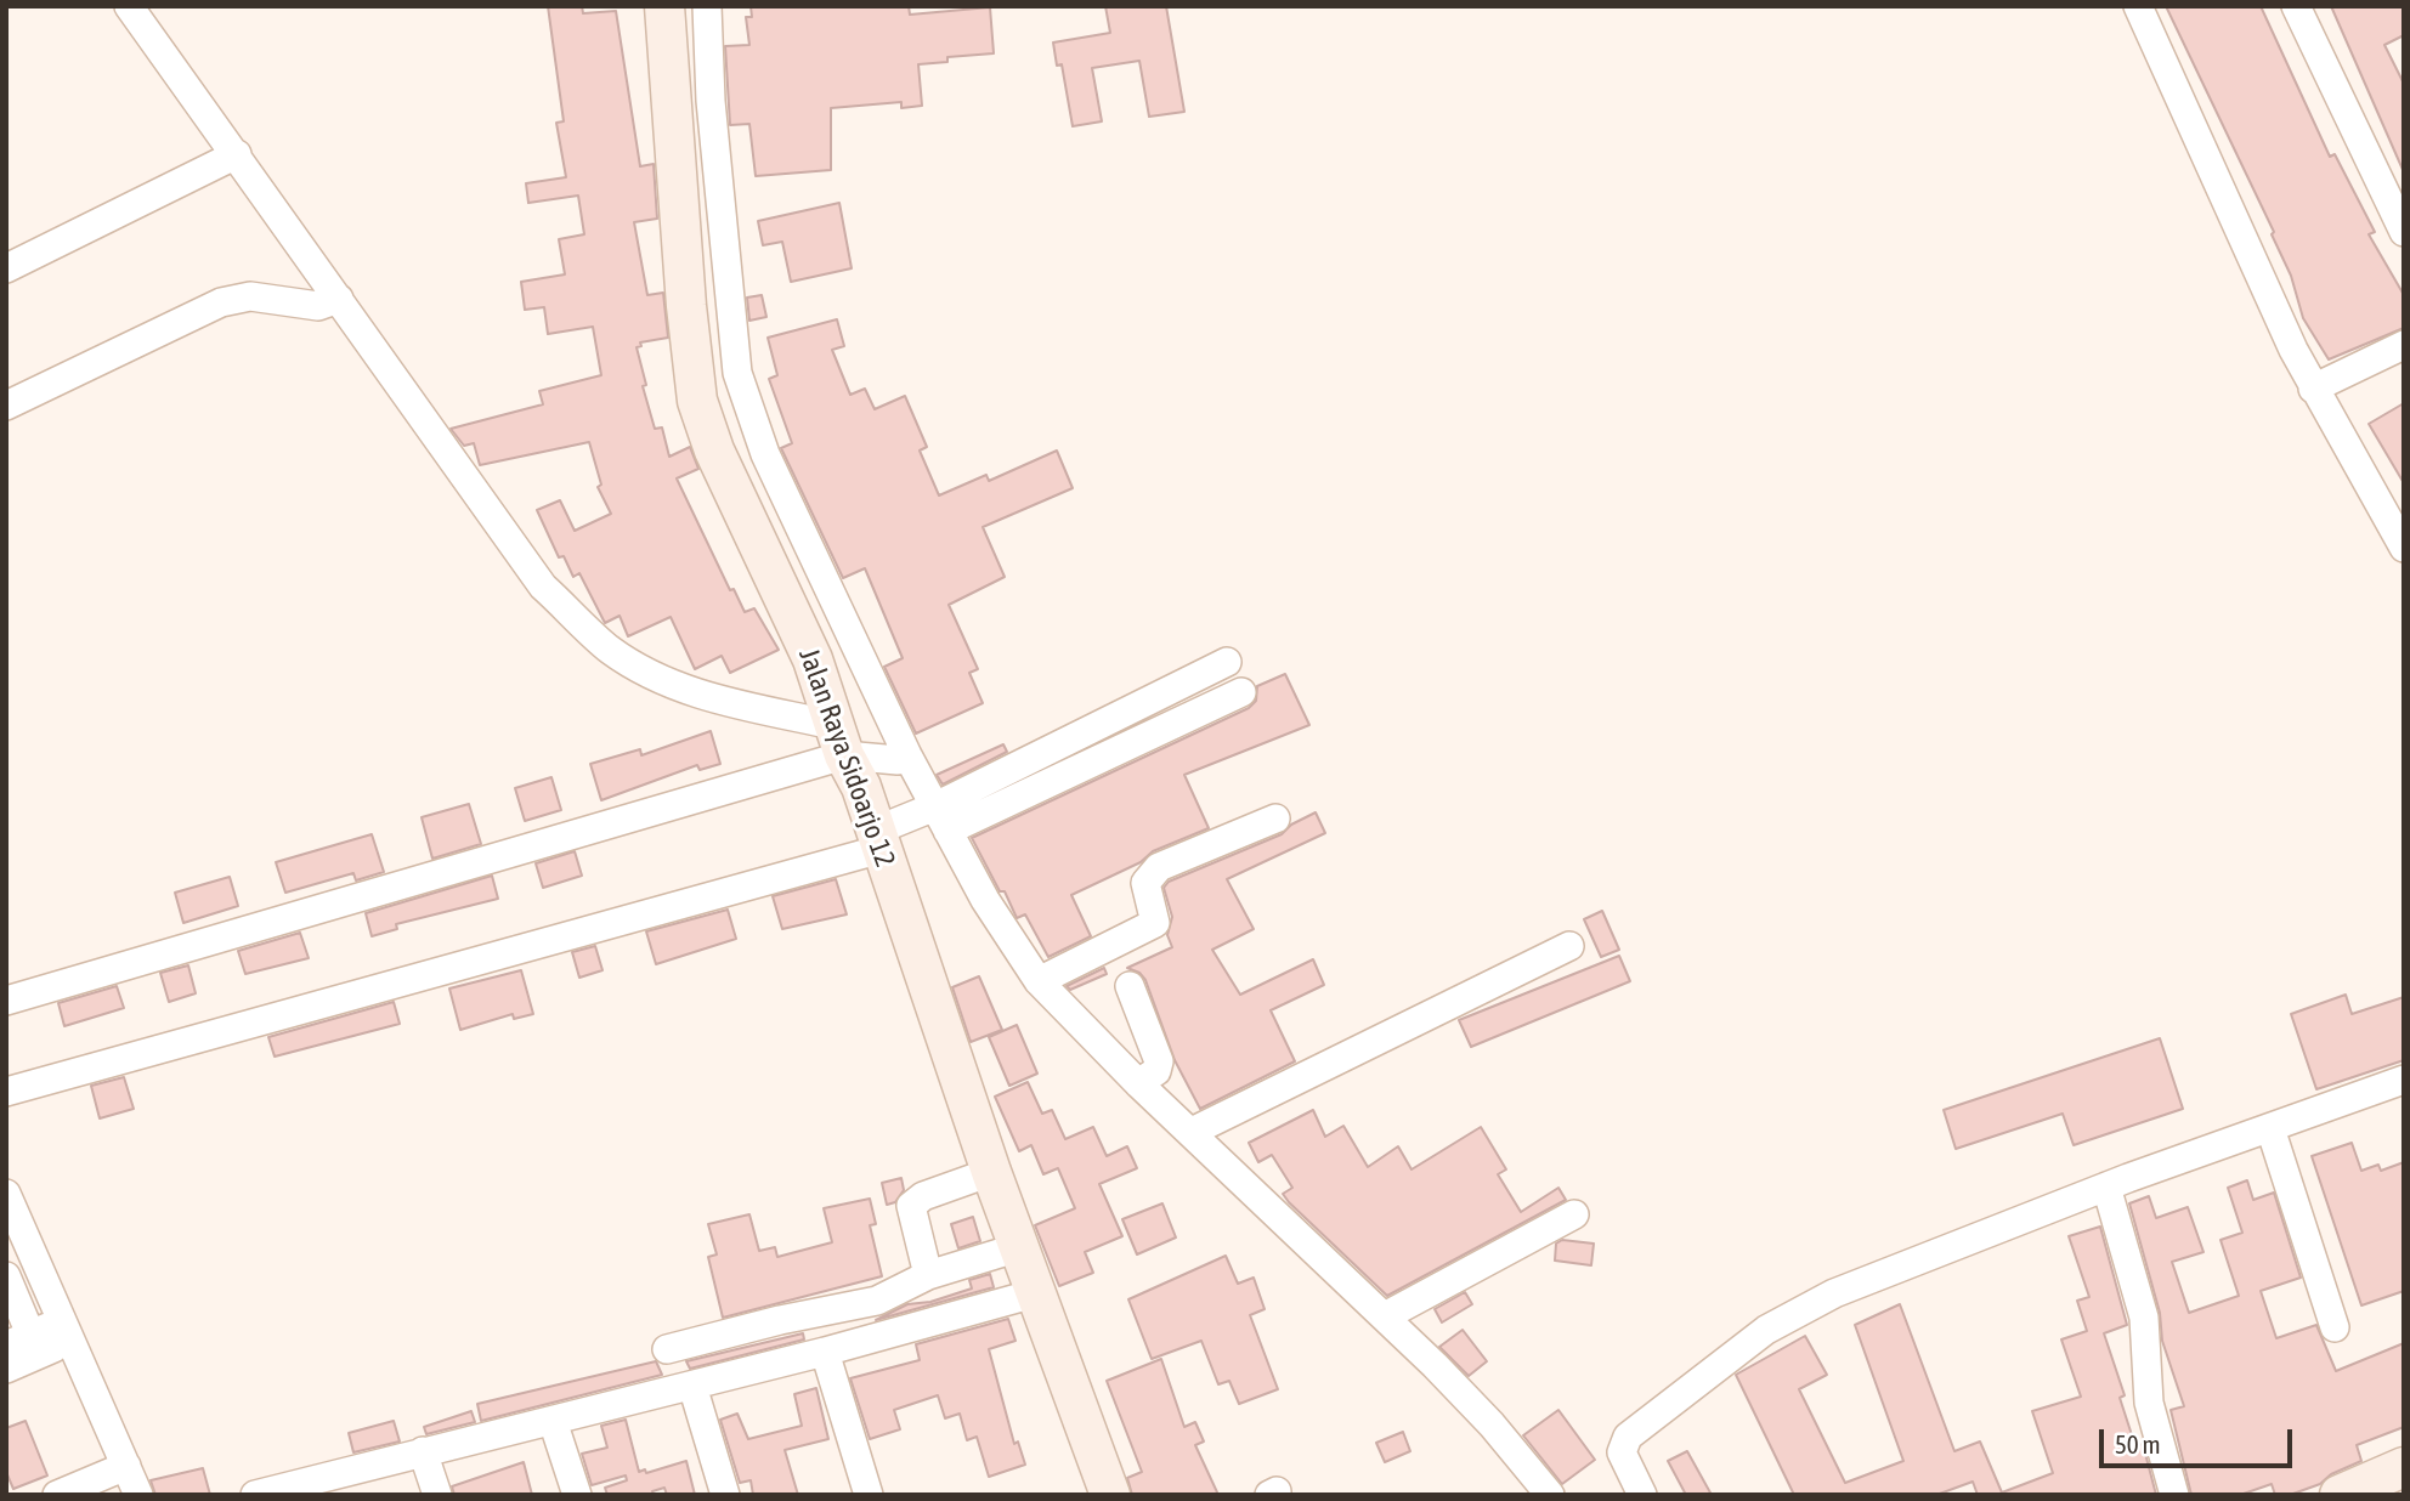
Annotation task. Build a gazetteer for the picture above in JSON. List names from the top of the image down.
{
  "streets": {
    "main road": ["Jalan Raya Sidoarjo 12"]
  },
  "scale_bar": "50 m"
}
